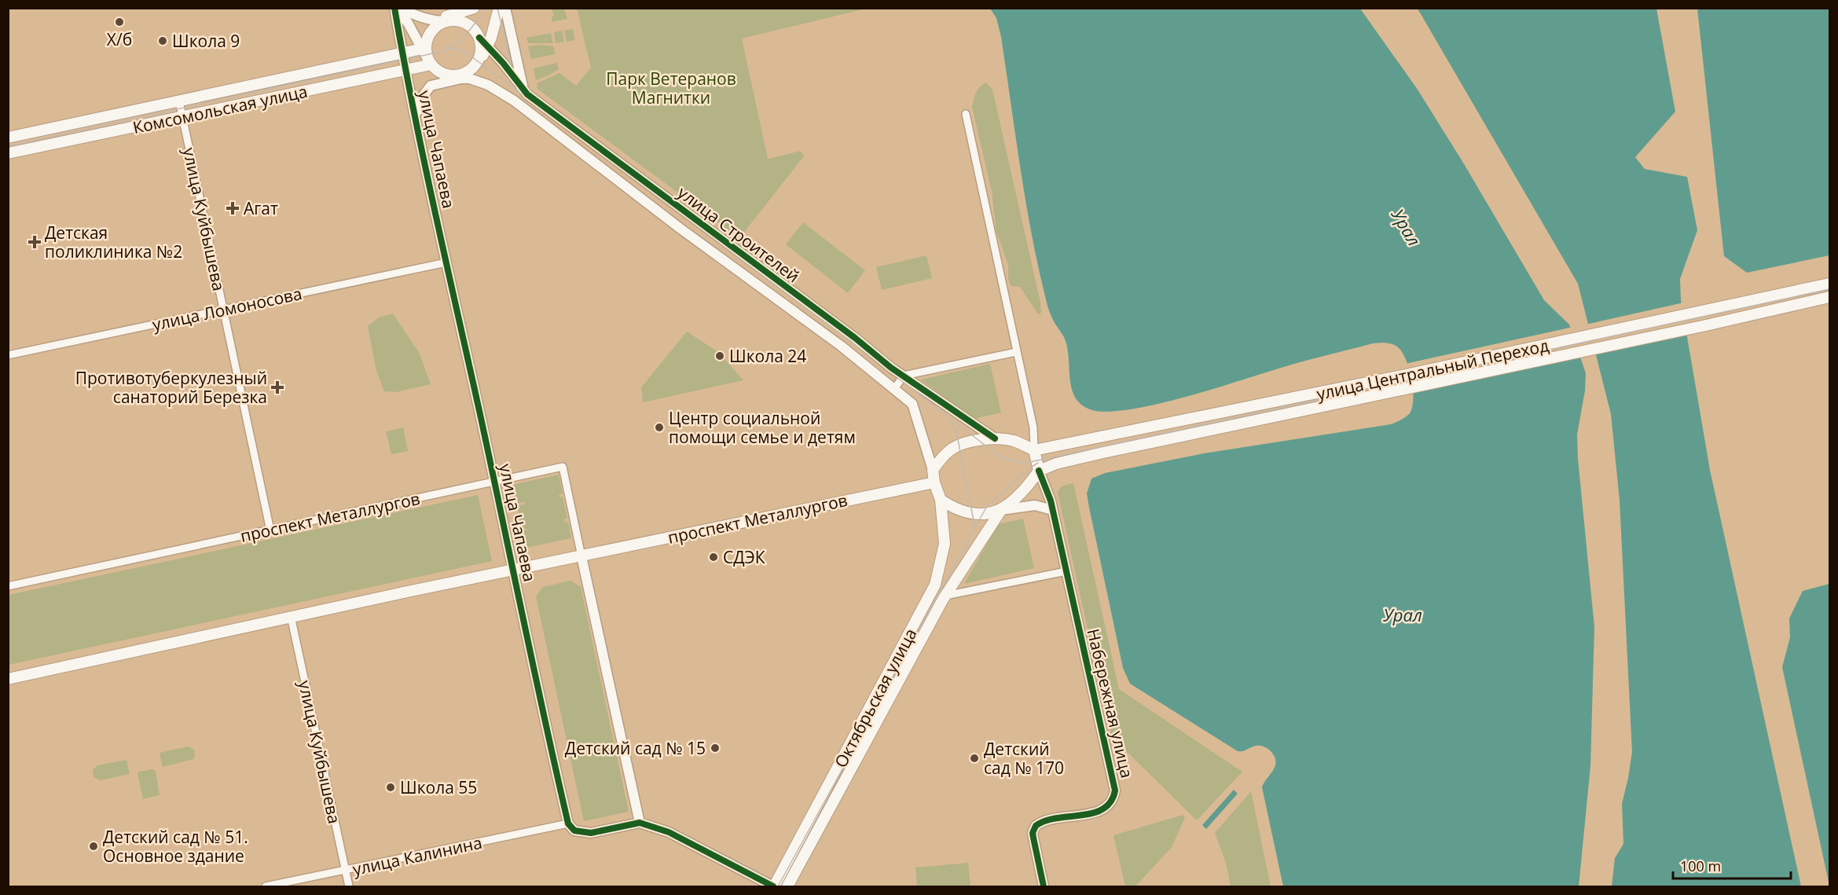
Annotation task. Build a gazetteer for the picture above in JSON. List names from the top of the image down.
{
  "streets": {
    "main road": [
      "Комсомольская улица",
      "улица Центральный Переход",
      "проспект Металлургов",
      "Октябрьская улица"
    ],
    "street": [
      "улица Чапаева",
      "улица Куйбышева",
      "улица Строителей",
      "улица Ломоносова",
      "Набережная улица",
      "улица Калинина"
    ]
  },
  "crossings": [
    ["Комсомольская улица", "улица Чапаева"],
    ["Комсомольская улица", "улица Куйбышева"],
    ["Комсомольская улица", "улица Строителей"],
    ["улица Чапаева", "улица Строителей"],
    ["улица Чапаева", "улица Ломоносова"],
    ["улица Чапаева", "проспект Металлургов"],
    ["улица Чапаева", "улица Калинина"],
    ["улица Куйбышева", "улица Ломоносова"],
    ["улица Куйбышева", "проспект Металлургов"],
    ["улица Куйбышева", "улица Калинина"],
    ["улица Строителей", "улица Центральный Переход"],
    ["улица Строителей", "проспект Металлургов"],
    ["улица Строителей", "Октябрьская улица"],
    ["улица Строителей", "Набережная улица"],
    ["улица Центральный Переход", "проспект Металлургов"],
    ["улица Центральный Переход", "Октябрьская улица"],
    ["улица Центральный Переход", "Набережная улица"],
    ["проспект Металлургов", "Октябрьская улица"],
    ["проспект Металлургов", "Набережная улица"],
    ["Октябрьская улица", "Набережная улица"]
  ],
  "water": ["Урал"],
  "parks": ["Парк Ветеранов Магнитки"],
  "places": {
    "other": [
      "Х/б",
      "Школа 9",
      "Школа 24",
      "Центр социальной помощи семье и детям",
      "СДЭК",
      "Детский сад № 15",
      "Детский сад № 170",
      "Школа 55",
      "Детский сад № 51. Основное здание"
    ],
    "health": ["Агат", "Детская поликлиника №2", "Противотуберкулезный санаторий Березка"]
  },
  "scale_bar": "100 m"
}
